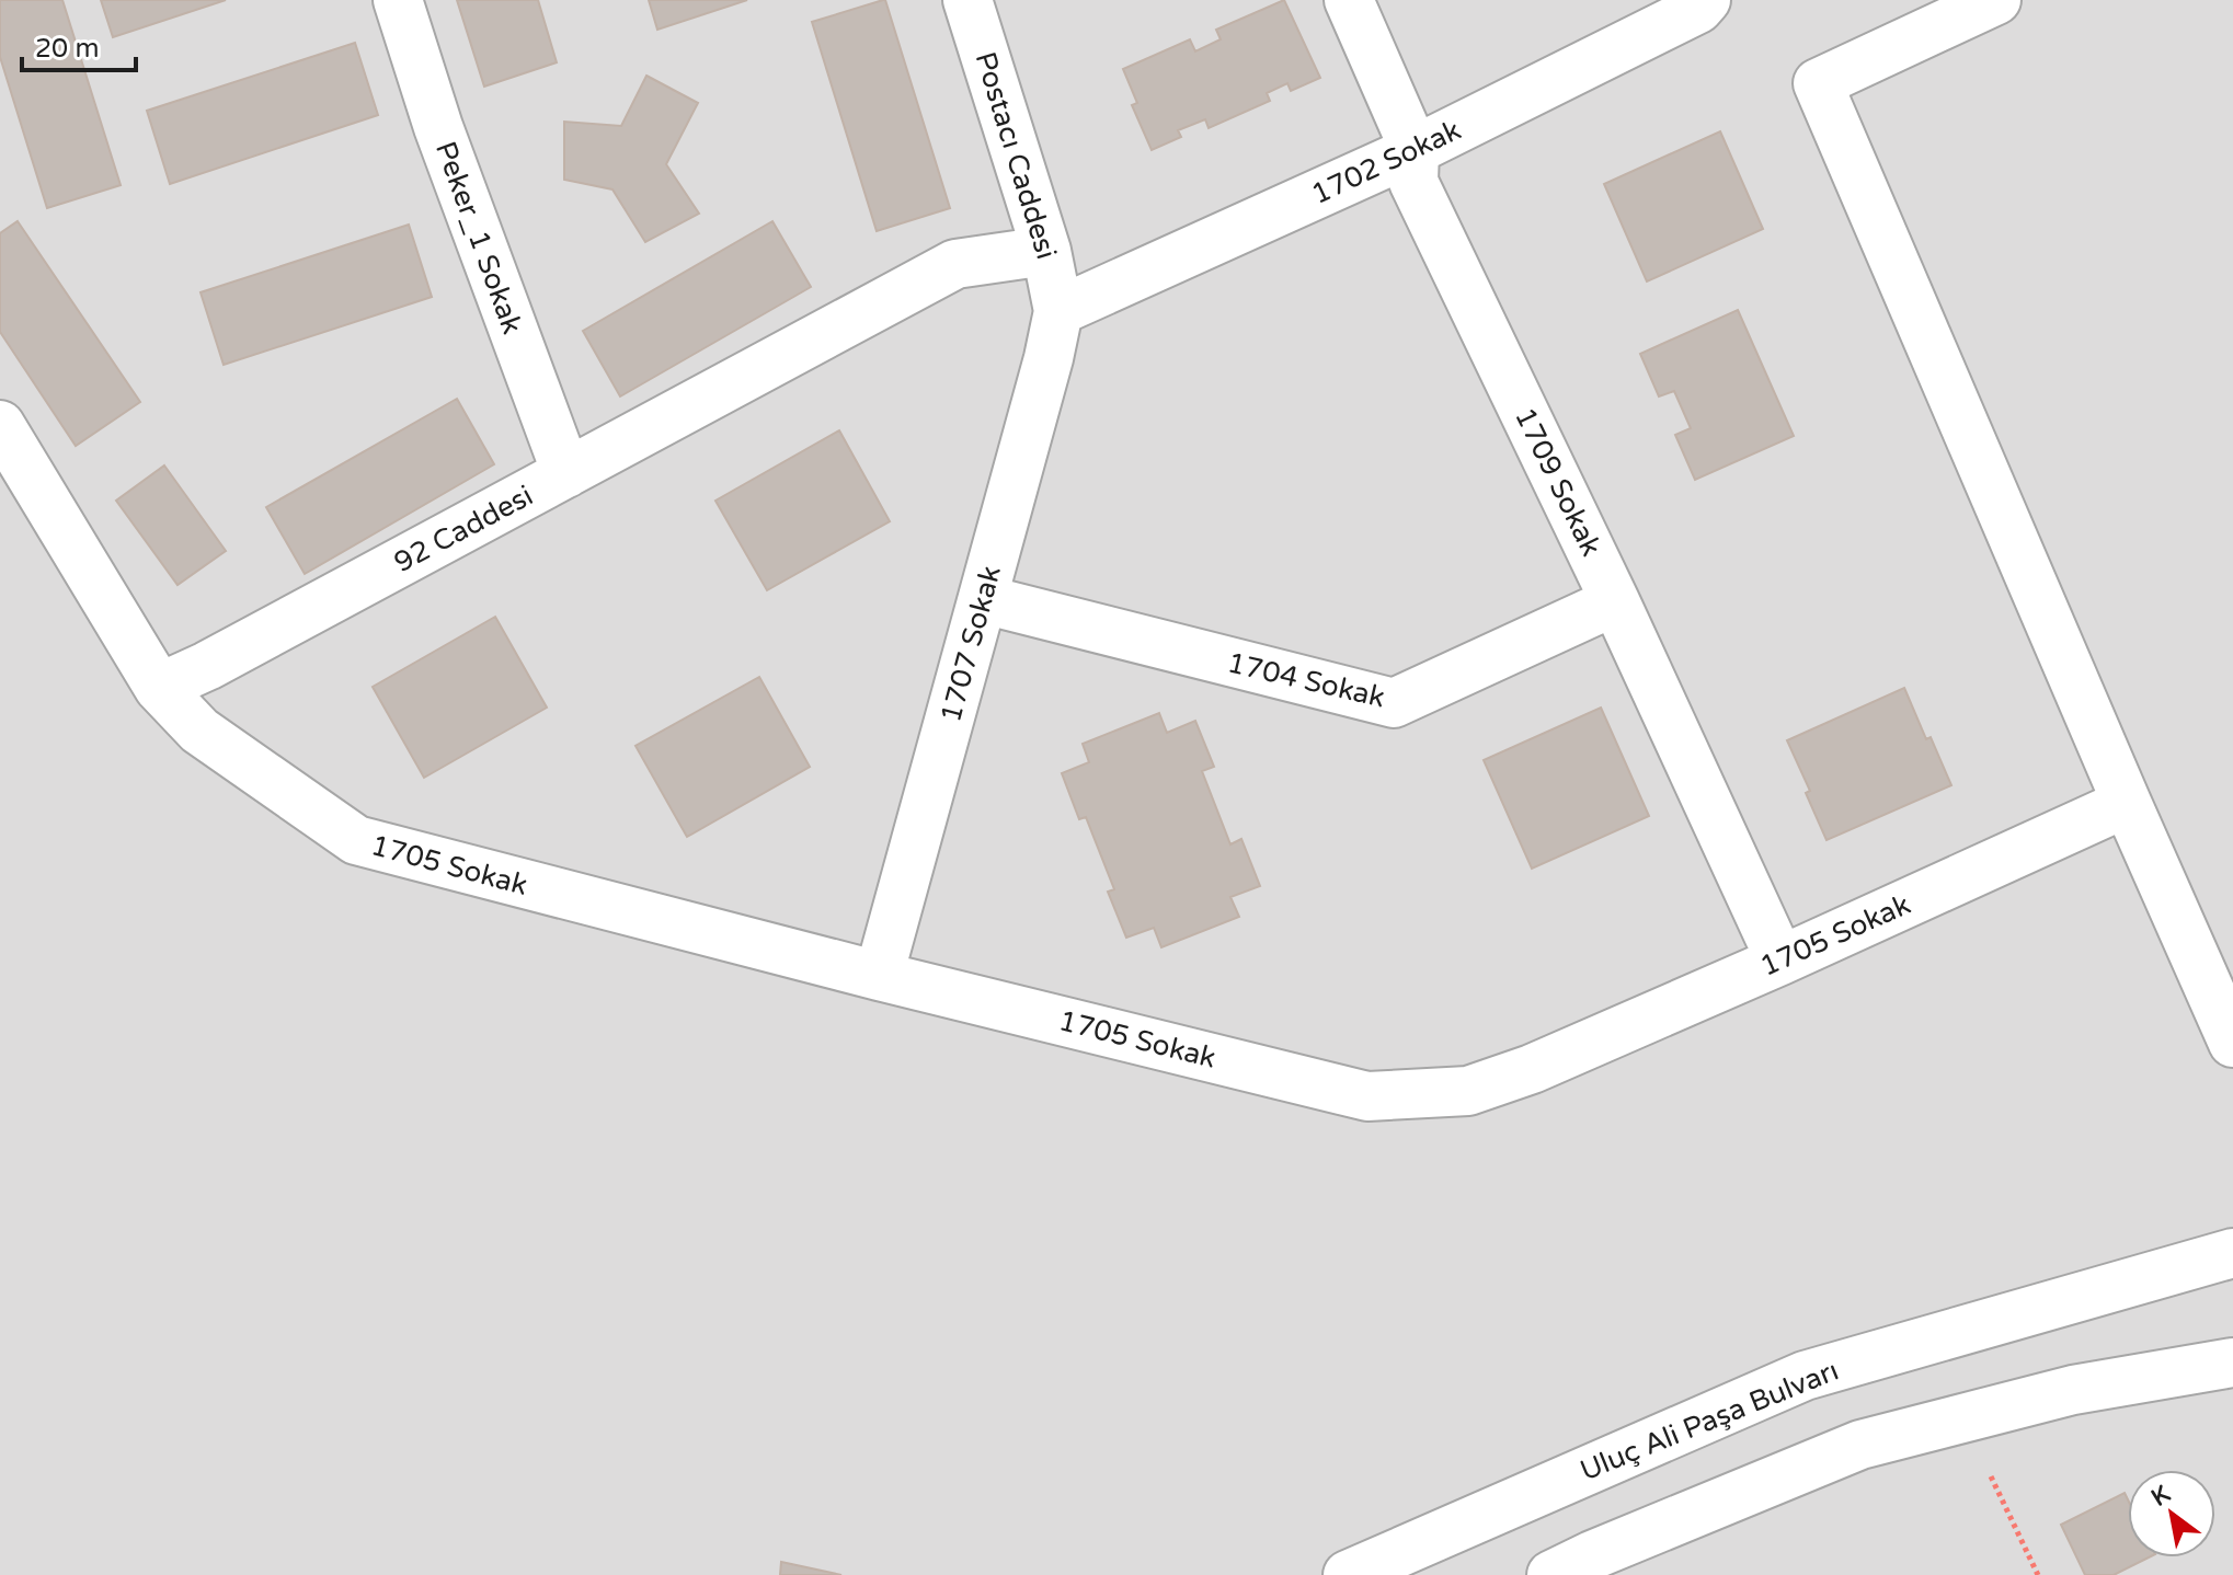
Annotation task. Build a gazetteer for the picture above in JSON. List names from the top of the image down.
{
  "streets": {
    "street": [
      "Postacı Caddesi",
      "1702 Sokak",
      "Peker_1 Sokak",
      "1709 Sokak",
      "92 Caddesi",
      "1707 Sokak",
      "1704 Sokak",
      "1705 Sokak",
      "Uluç Ali Paşa Bulvarı"
    ]
  },
  "crossings": [
    ["Postacı Caddesi", "1702 Sokak"],
    ["Postacı Caddesi", "92 Caddesi"],
    ["Postacı Caddesi", "1707 Sokak"],
    ["1702 Sokak", "1709 Sokak"],
    ["1702 Sokak", "1707 Sokak"],
    ["Peker_1 Sokak", "92 Caddesi"],
    ["1709 Sokak", "1704 Sokak"],
    ["1709 Sokak", "1705 Sokak"],
    ["92 Caddesi", "1705 Sokak"],
    ["1707 Sokak", "1704 Sokak"],
    ["1707 Sokak", "1705 Sokak"]
  ],
  "scale_bar": "20 m",
  "north": "top left"
}
